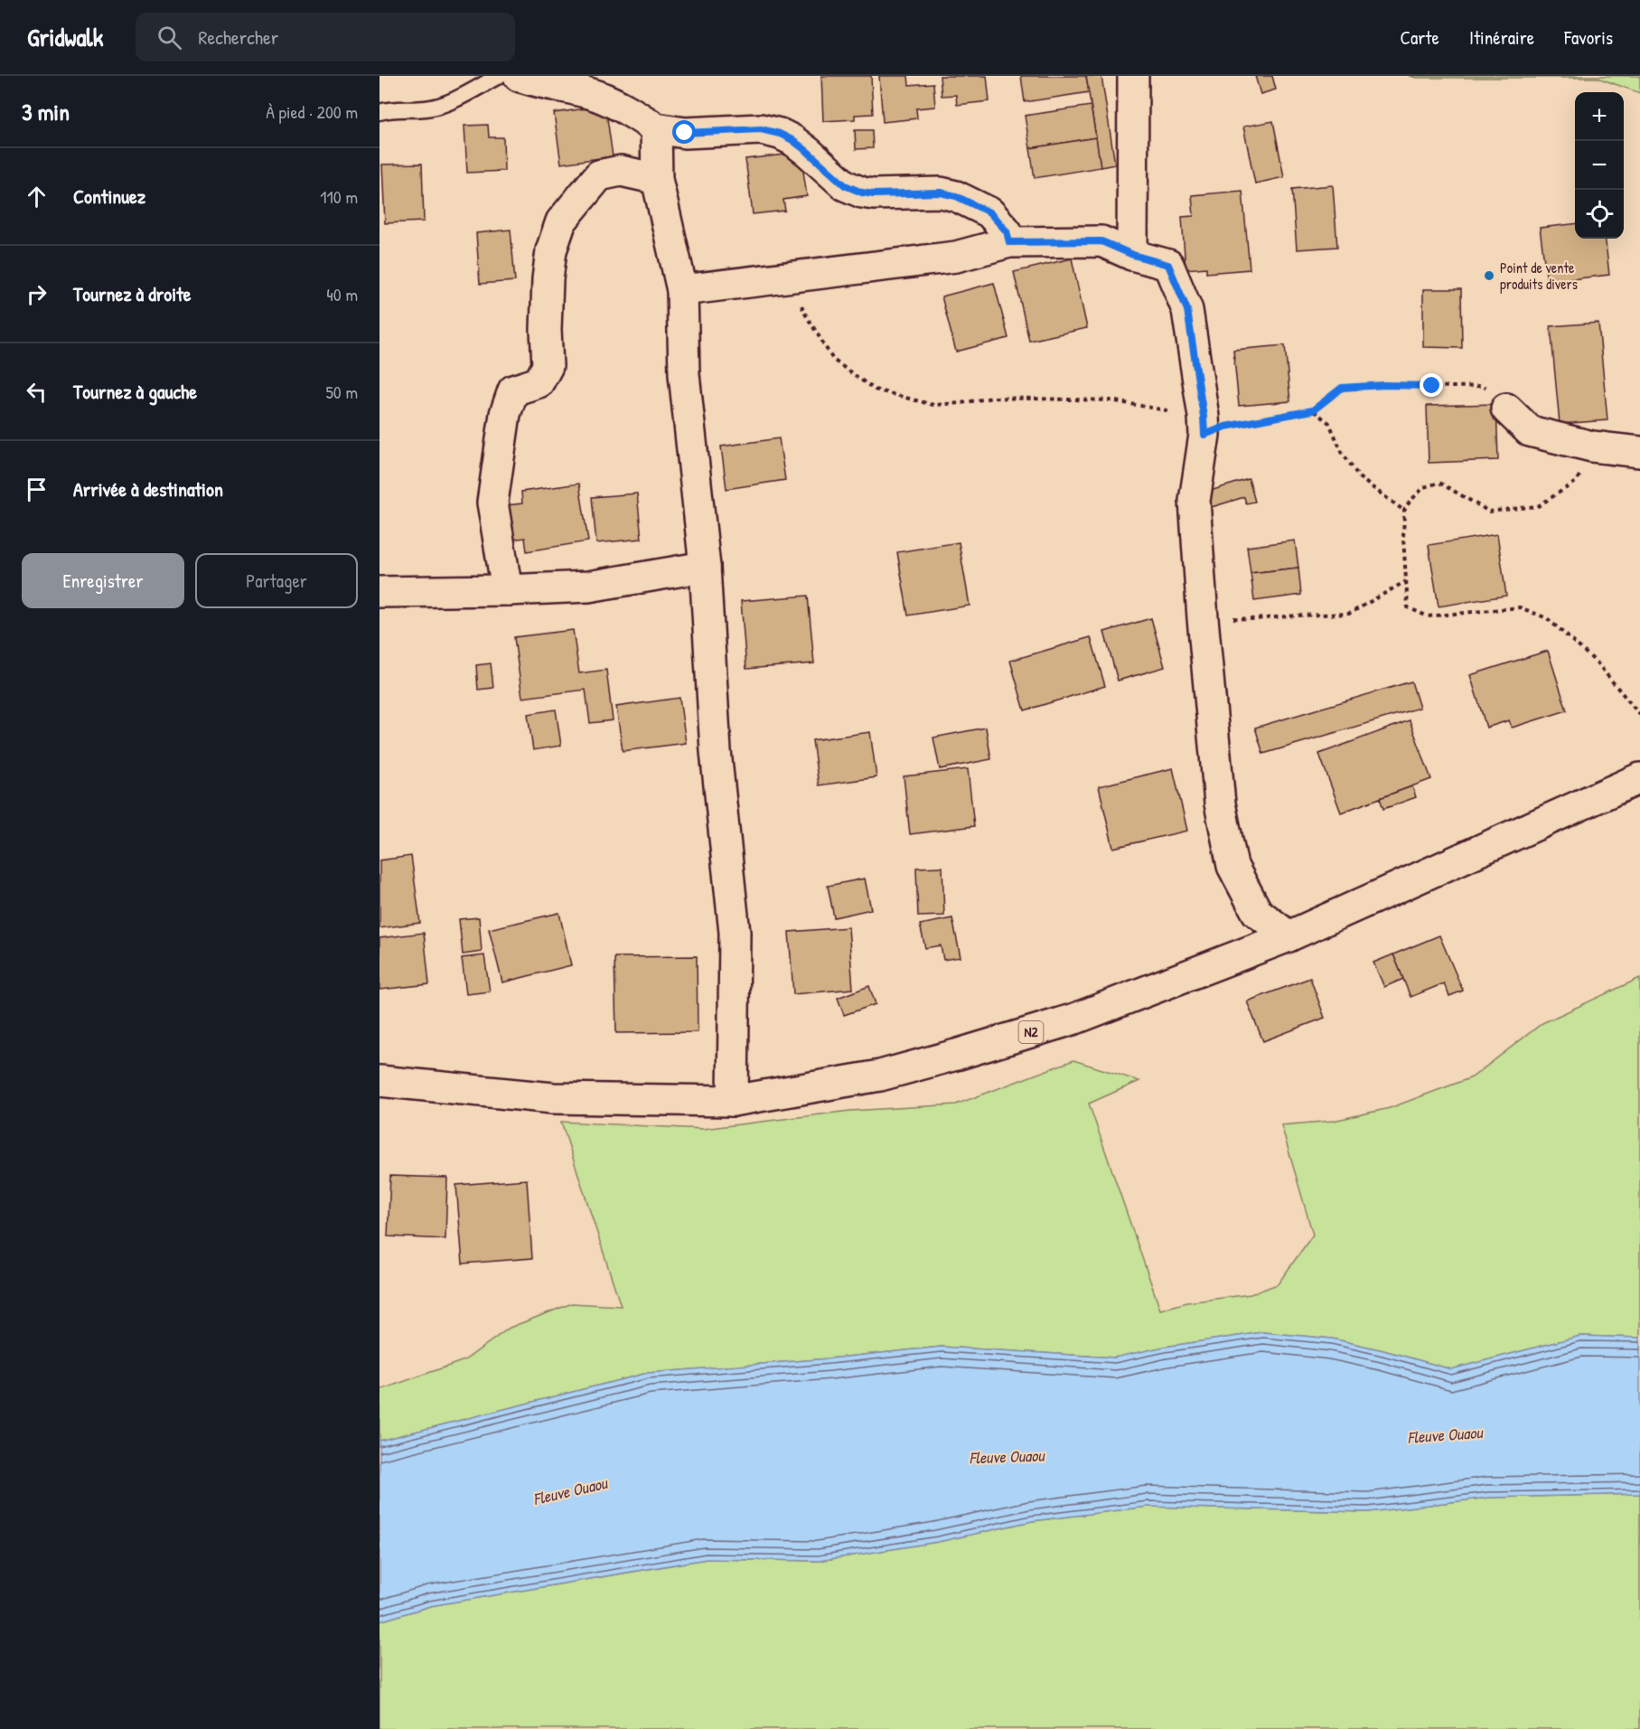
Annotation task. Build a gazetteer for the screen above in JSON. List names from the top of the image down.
{
  "streets": {
    "main road": ["N2"]
  },
  "water": ["Fleuve Ouaou"],
  "places": ["Point de vente produits divers"],
  "page": {
    "header": "Gridwalk",
    "search": "Rechercher",
    "nav": ["Carte", "Itinéraire", "Favoris"],
    "heading": ["3 min", "À pied · 200 m"],
    "map_buttons": ["+", "−"],
    "list": [
      ["Continuez", "110 m"],
      ["Tournez à droite", "40 m"],
      ["Tournez à gauche", "50 m"],
      "Arrivée à destination"
    ],
    "buttons": ["Enregistrer", "Partager"]
  }
}
